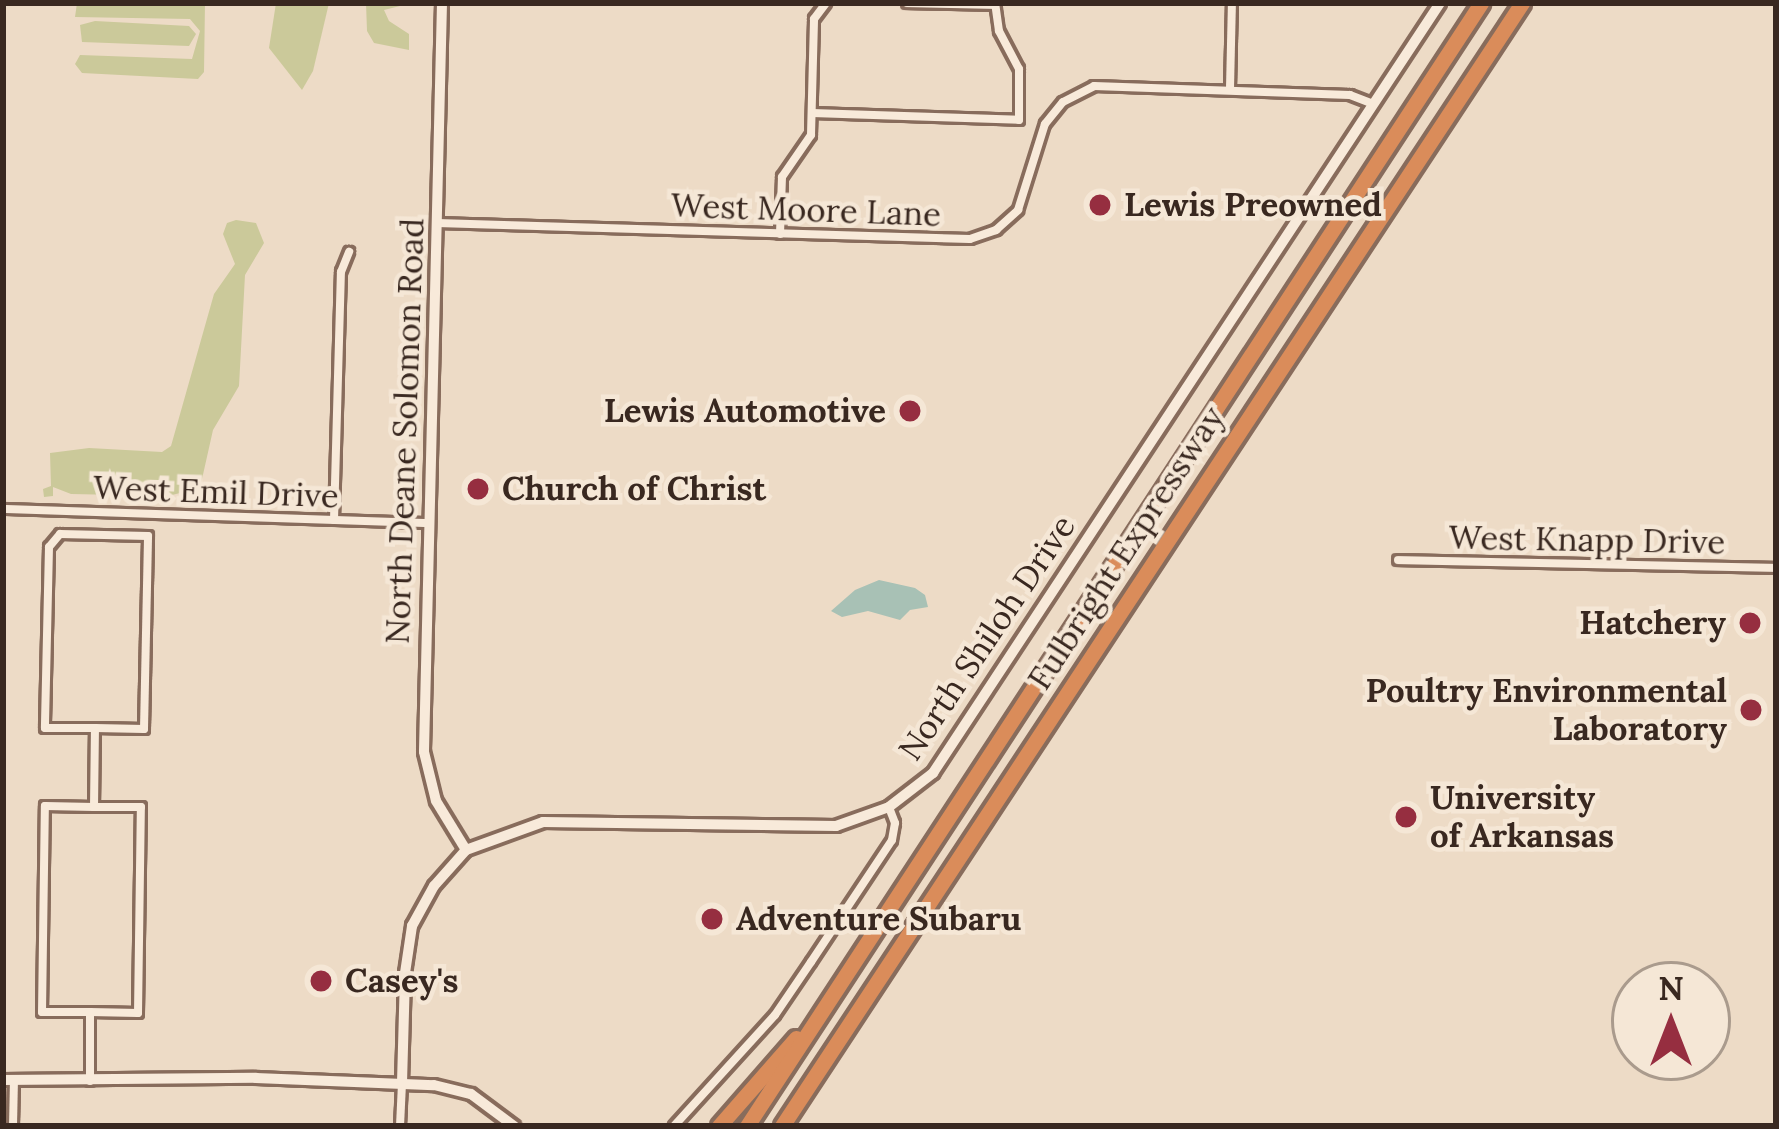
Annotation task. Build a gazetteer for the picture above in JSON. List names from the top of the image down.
{
  "streets": {
    "highway": ["Fulbright Expressway"],
    "street": [
      "West Moore Lane",
      "North Deane Solomon Road",
      "West Emil Drive",
      "West Knapp Drive",
      "North Shiloh Drive"
    ]
  },
  "crossings": [
    ["West Moore Lane", "North Deane Solomon Road"],
    ["West Moore Lane", "North Shiloh Drive"],
    ["North Deane Solomon Road", "West Emil Drive"],
    ["North Deane Solomon Road", "North Shiloh Drive"]
  ],
  "places": [
    "Lewis Preowned",
    "Lewis Automotive",
    "Church of Christ",
    "Hatchery",
    "Poultry Environmental Laboratory",
    "University of Arkansas",
    "Adventure Subaru",
    "Casey's"
  ],
  "north": "top"
}
